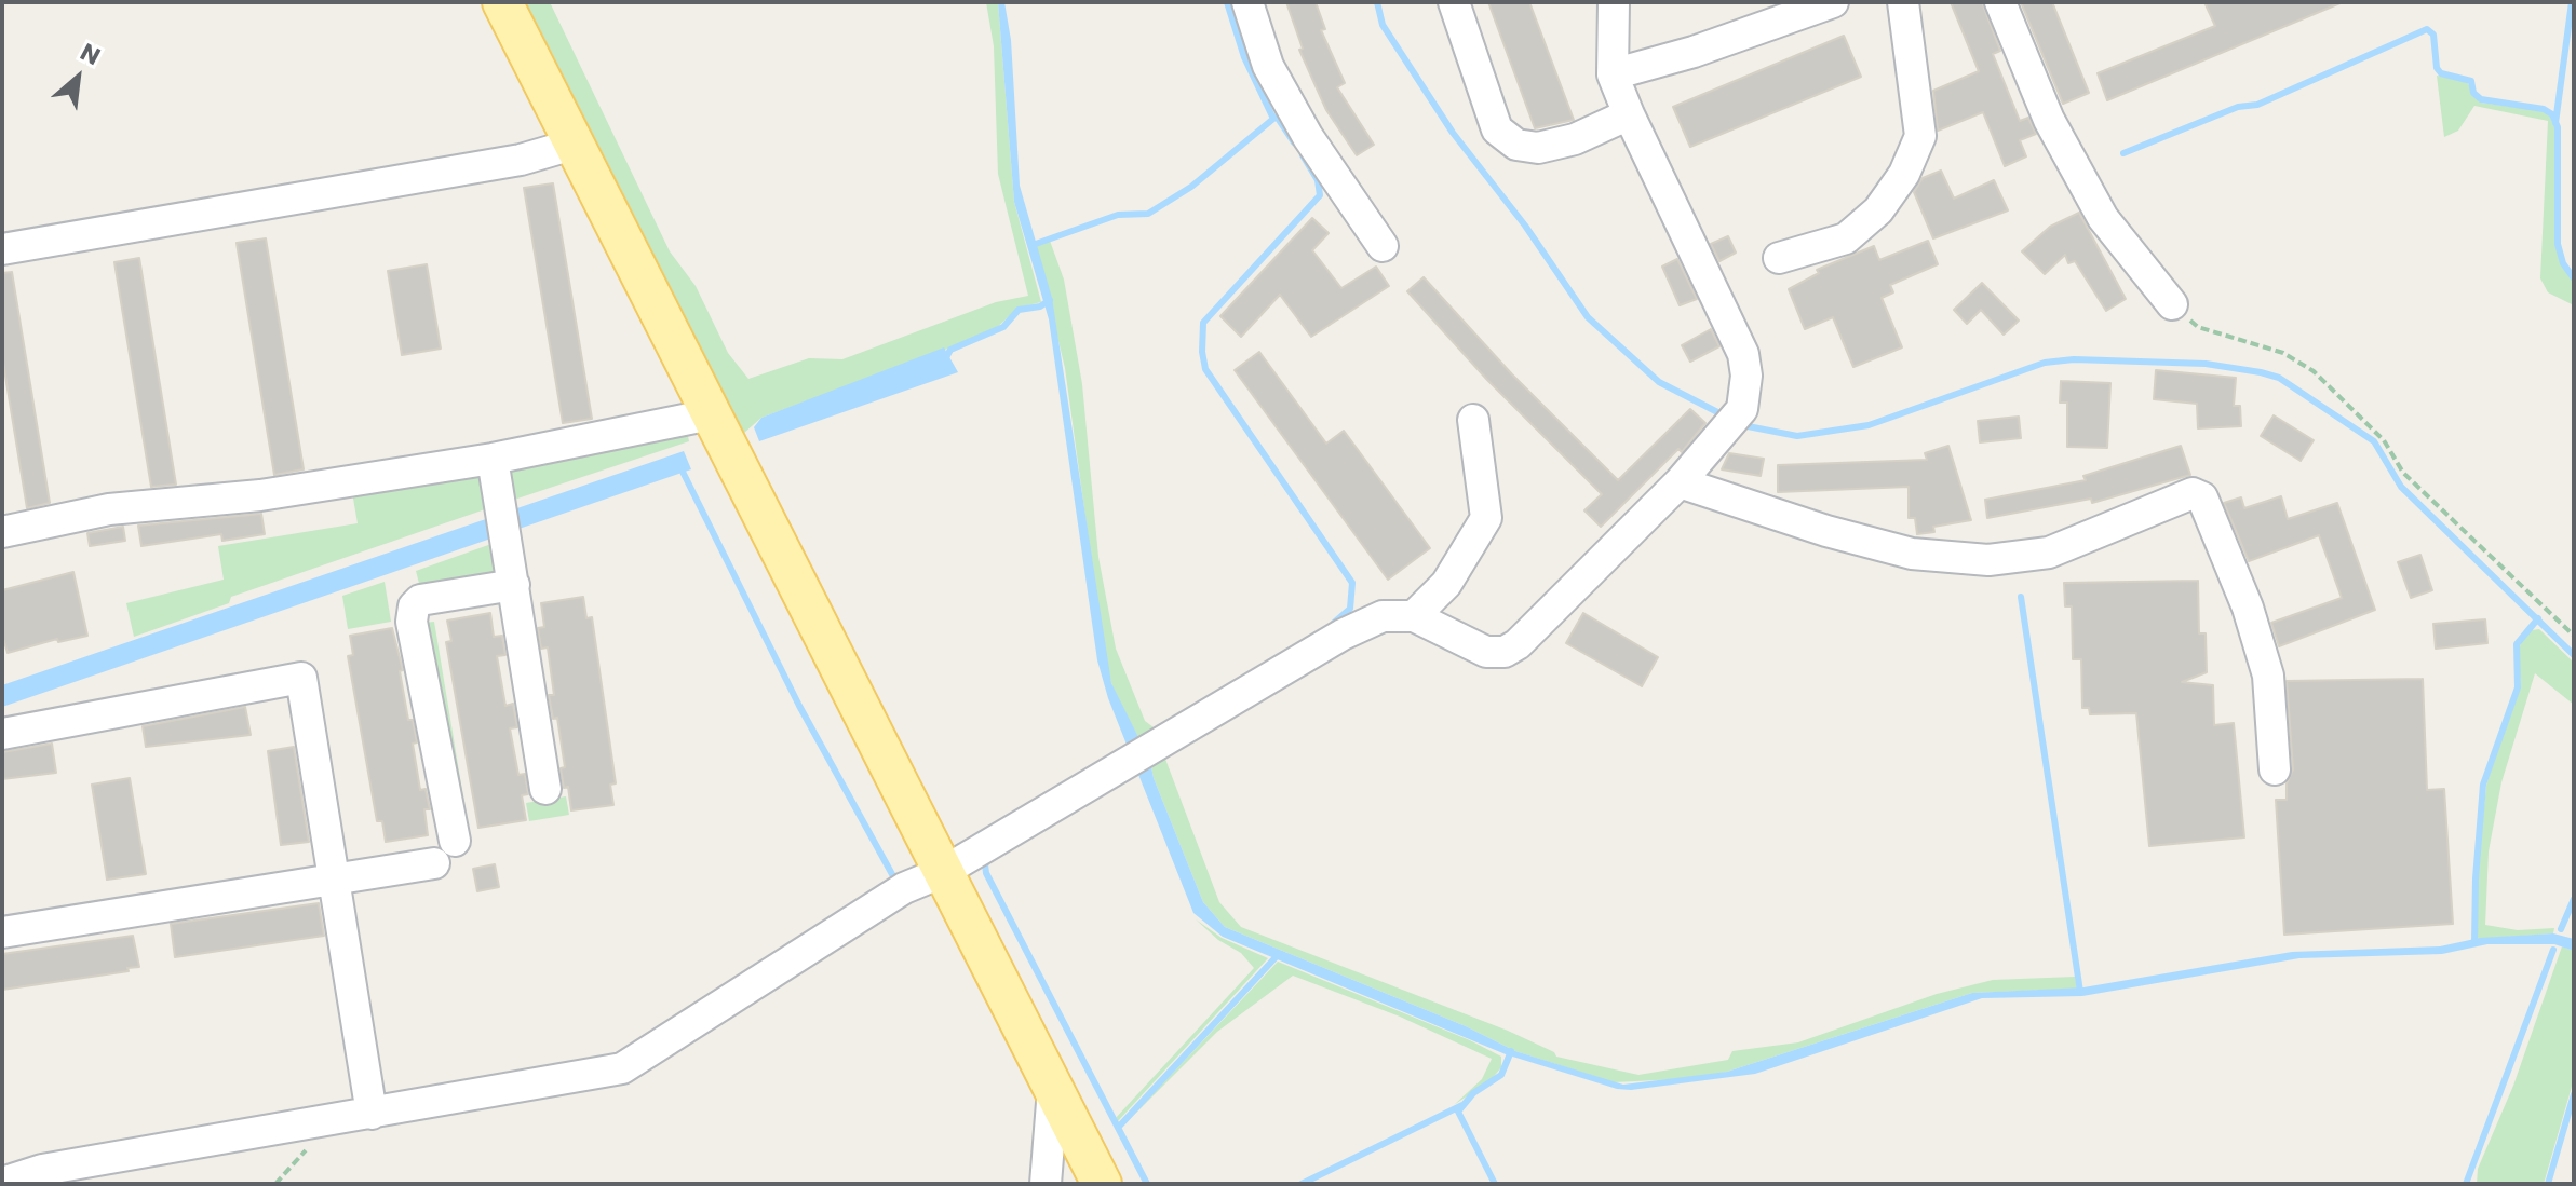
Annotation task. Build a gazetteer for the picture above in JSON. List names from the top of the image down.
{
  "north": "top right"
}
